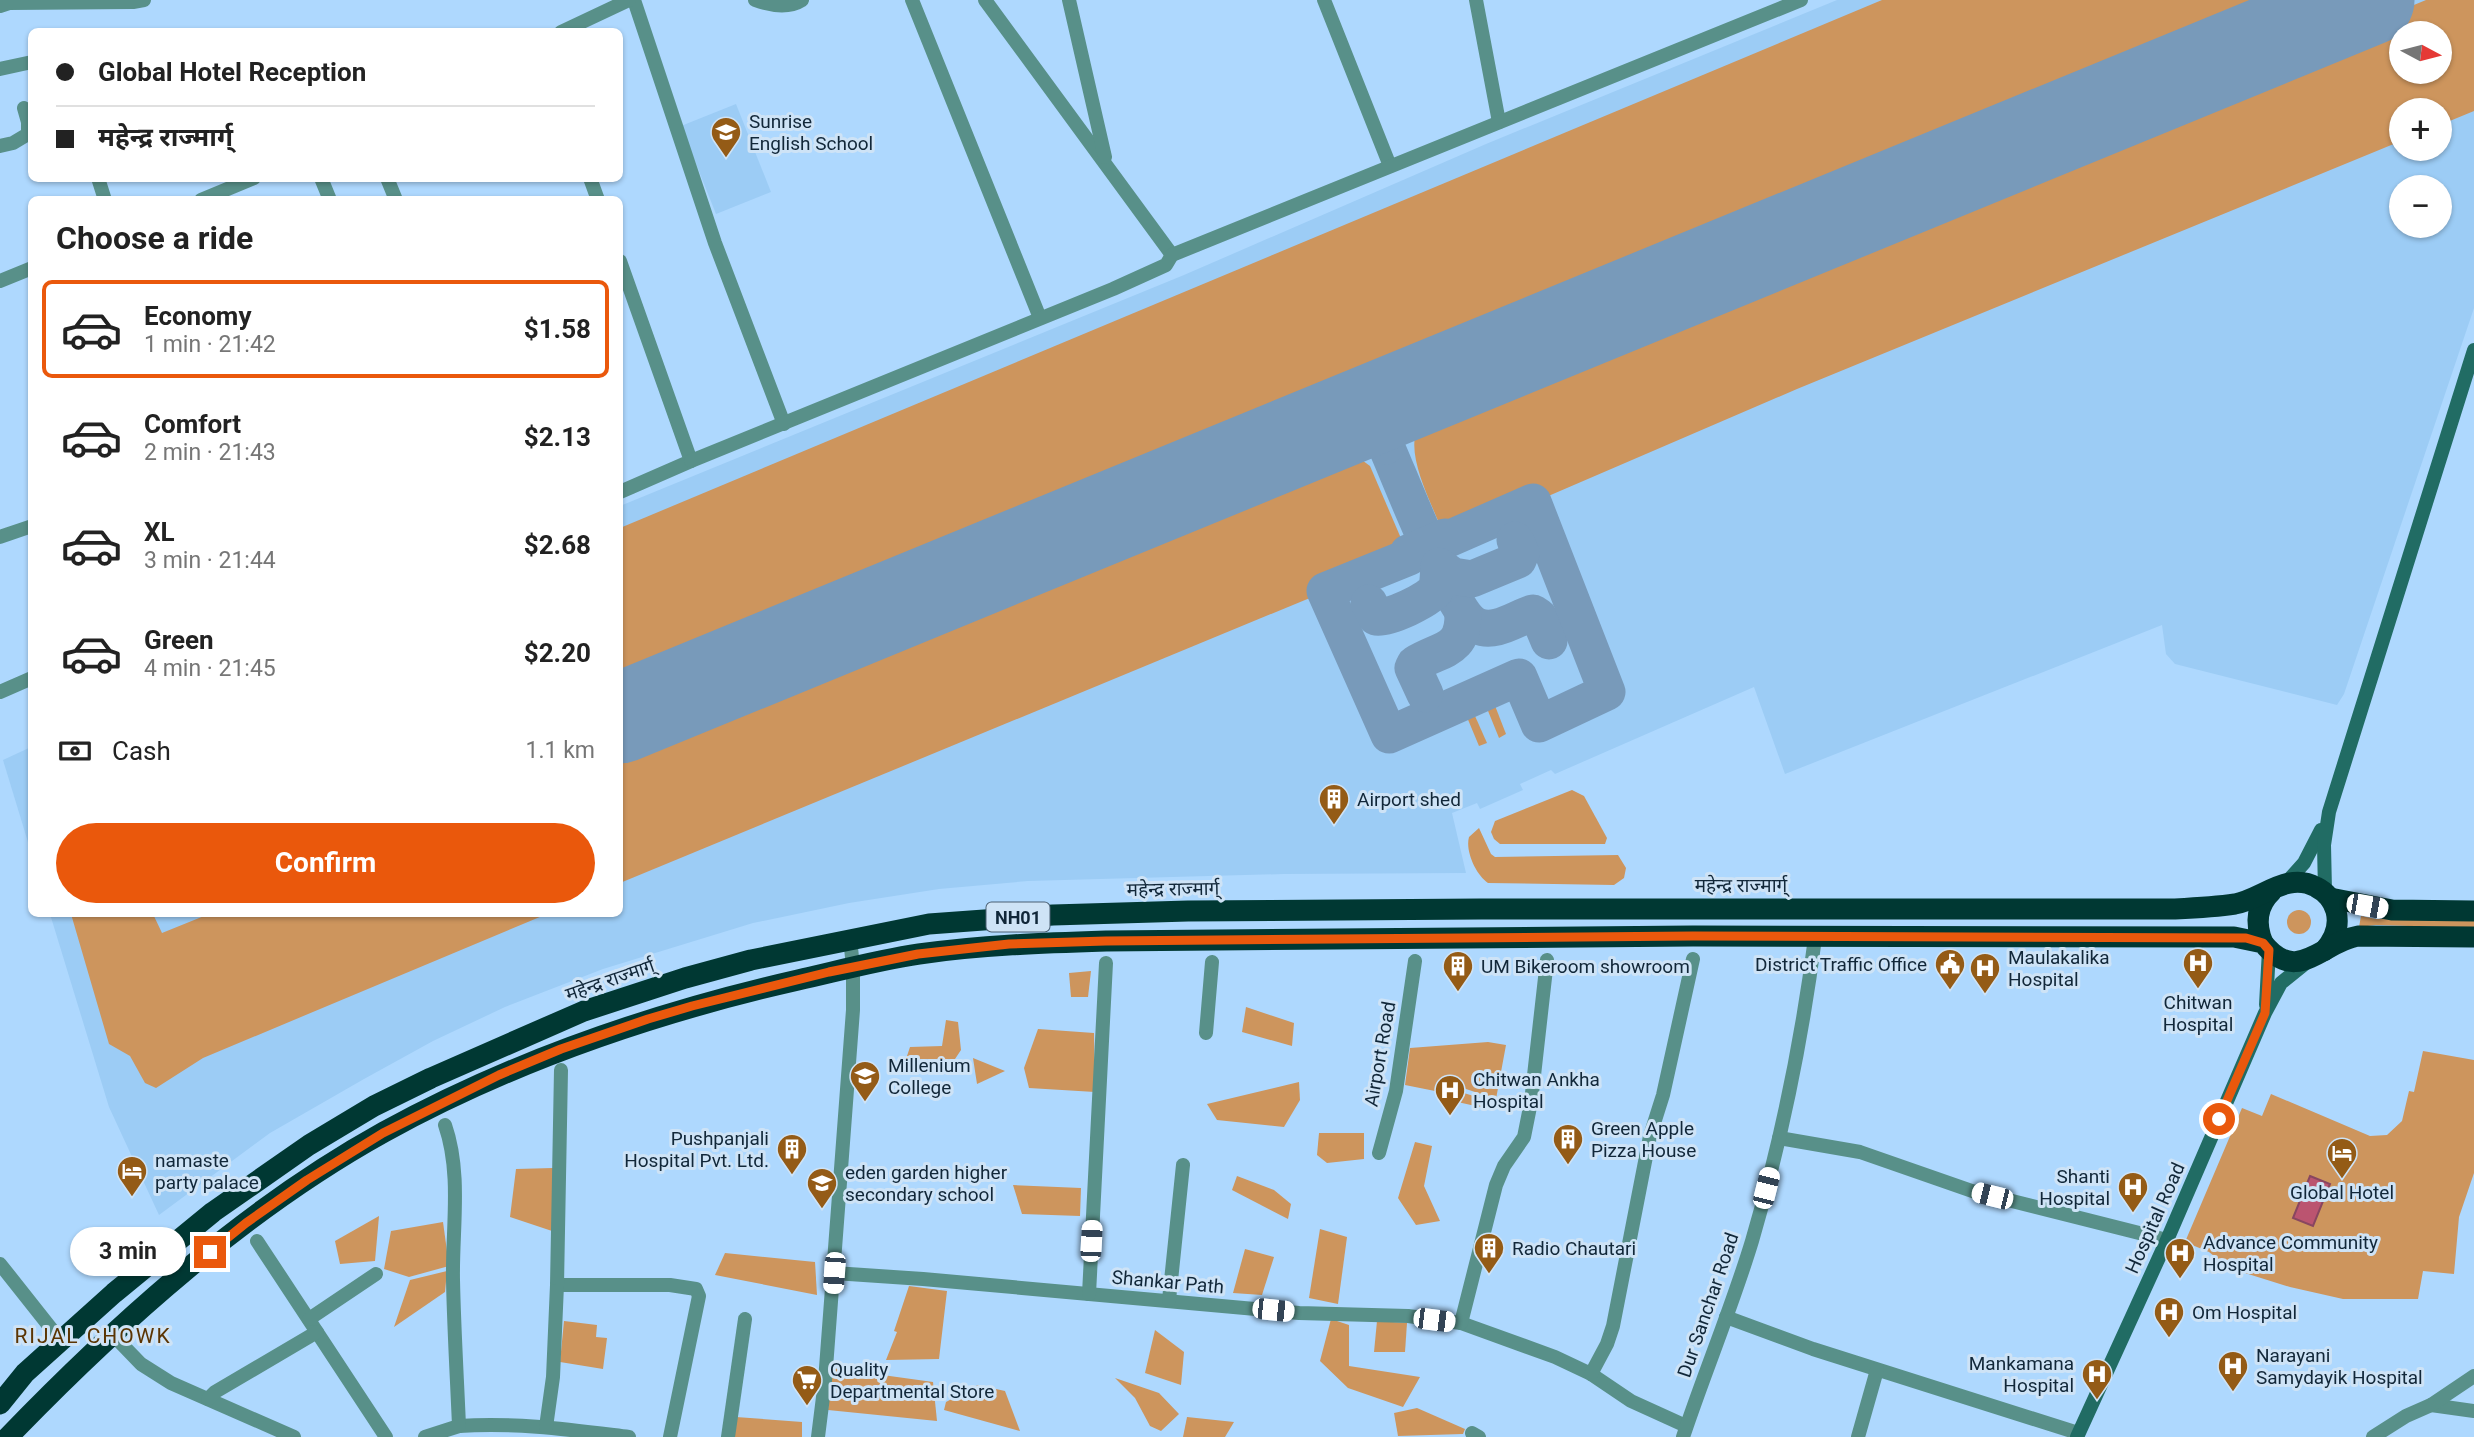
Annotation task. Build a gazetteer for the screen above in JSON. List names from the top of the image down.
{
  "streets": {
    "highway": ["महेन्द्र राज्मार्ग्", "NH01"],
    "main road": ["Hospital Road"],
    "street": ["Airport Road", "Shankar Path", "Dur Sanchar Road"]
  },
  "crossings": [
    ["महेन्द्र राज्मार्ग्", "NH01"],
    ["महेन्द्र राज्मार्ग्", "Hospital Road"],
    ["NH01", "Hospital Road"],
    ["NH01", "Dur Sanchar Road"],
    ["Shankar Path", "Dur Sanchar Road"]
  ],
  "districts": ["RIJAL CHOWK"],
  "places": {
    "school or university": ["Sunrise English School", "Millenium College", "eden garden higher secondary school"],
    "building": [
      "Airport shed",
      "UM Bikeroom showroom",
      "Green Apple Pizza House",
      "Pushpanjali Hospital Pvt. Ltd.",
      "Radio Chautari"
    ],
    "hospital": [
      "Chitwan Hospital",
      "Maulakalika Hospital",
      "Chitwan Ankha Hospital",
      "Shanti Hospital",
      "Advance Community Hospital",
      "Om Hospital",
      "Narayani Samydayik Hospital",
      "Mankamana Hospital"
    ],
    "public building": ["District Traffic Office"],
    "hotel": ["Global Hotel", "namaste party palace"],
    "supermarket": ["Quality Departmental Store"]
  },
  "north": "right",
  "page": {
    "map_buttons": ["+", "−"],
    "banner": ["Global Hotel Reception", "महेन्द्र राज्मार्ग्"],
    "heading": "Choose a ride",
    "list": [
      {
        "name": "Economy",
        "note": "1 min · 21:42",
        "value": "$1.58"
      },
      {
        "name": "Comfort",
        "note": "2 min · 21:43",
        "value": "$2.13"
      },
      {
        "name": "XL",
        "note": "3 min · 21:44",
        "value": "$2.68"
      },
      {
        "name": "Green",
        "note": "4 min · 21:45",
        "value": "$2.20"
      }
    ],
    "pay": ["Cash", "1.1 km"],
    "buttons": "Confirm",
    "bubble": "3 min"
  }
}
